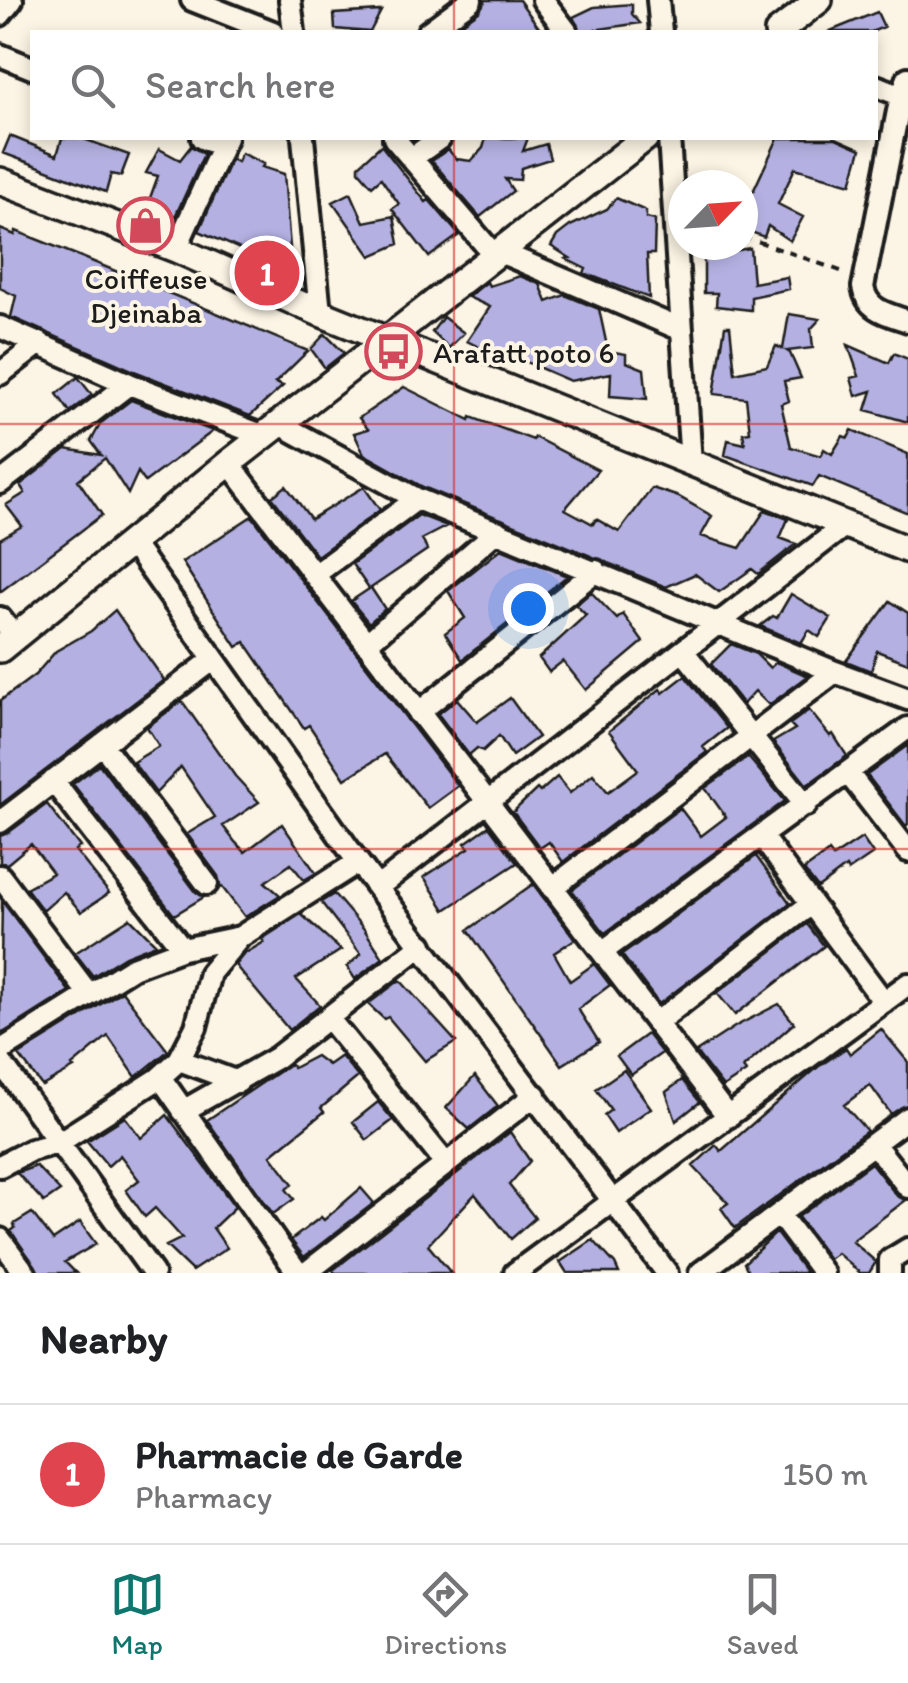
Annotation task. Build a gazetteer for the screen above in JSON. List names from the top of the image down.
{
  "places": {
    "shop": ["Coiffeuse Djeinaba"],
    "bus stop": ["Arafatt poto 6"]
  },
  "north": "top right",
  "page": {
    "search": "Search here",
    "pins": "1",
    "heading": "Nearby",
    "list": [
      {
        "mark": "1",
        "name": "Pharmacie de Garde",
        "note": "Pharmacy",
        "value": "150 m"
      }
    ],
    "nav": ["Map", "Directions", "Saved"]
  }
}
